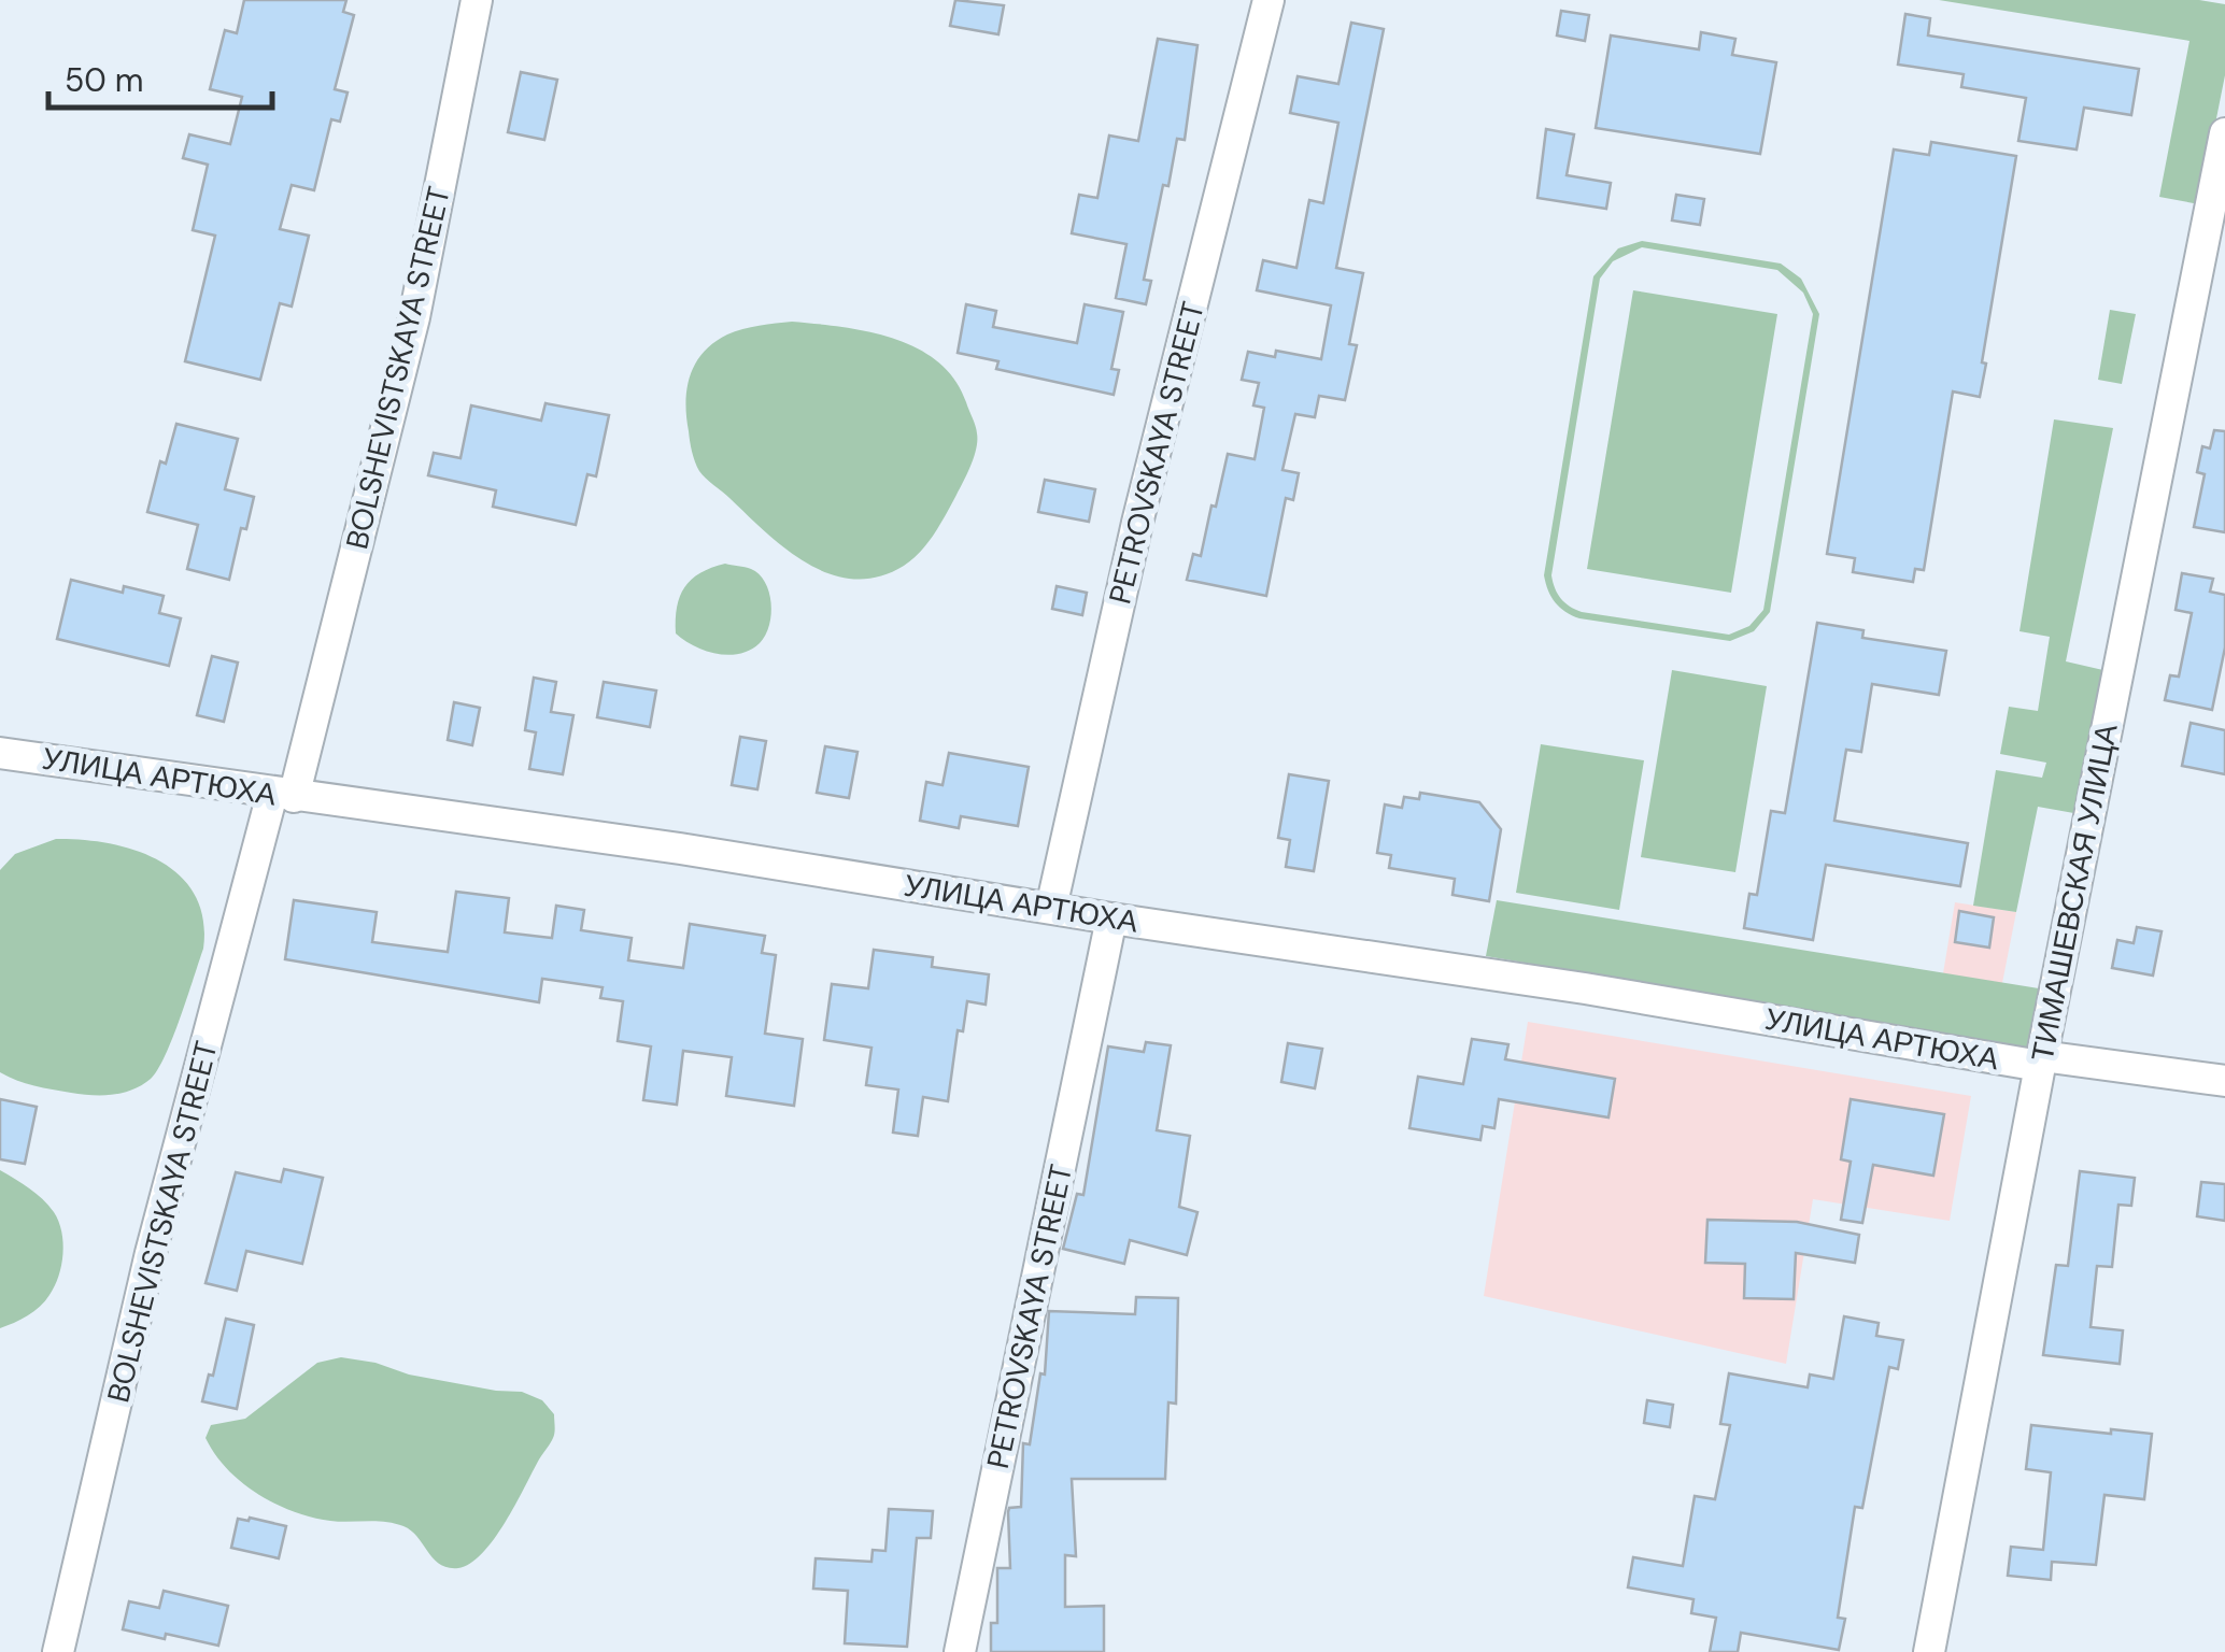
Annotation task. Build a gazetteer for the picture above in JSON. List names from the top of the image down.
{
  "streets": {
    "street": [
      "BOLSHEVISTSKAYA STREET",
      "PETROVSKAYA STREET",
      "УЛИЦА АРТЮХА",
      "ТИМАШЕВСКАЯ УЛИЦА"
    ]
  },
  "crossings": [
    ["BOLSHEVISTSKAYA STREET", "УЛИЦА АРТЮХА"],
    ["PETROVSKAYA STREET", "УЛИЦА АРТЮХА"],
    ["УЛИЦА АРТЮХА", "ТИМАШЕВСКАЯ УЛИЦА"]
  ],
  "scale_bar": "50 m"
}
